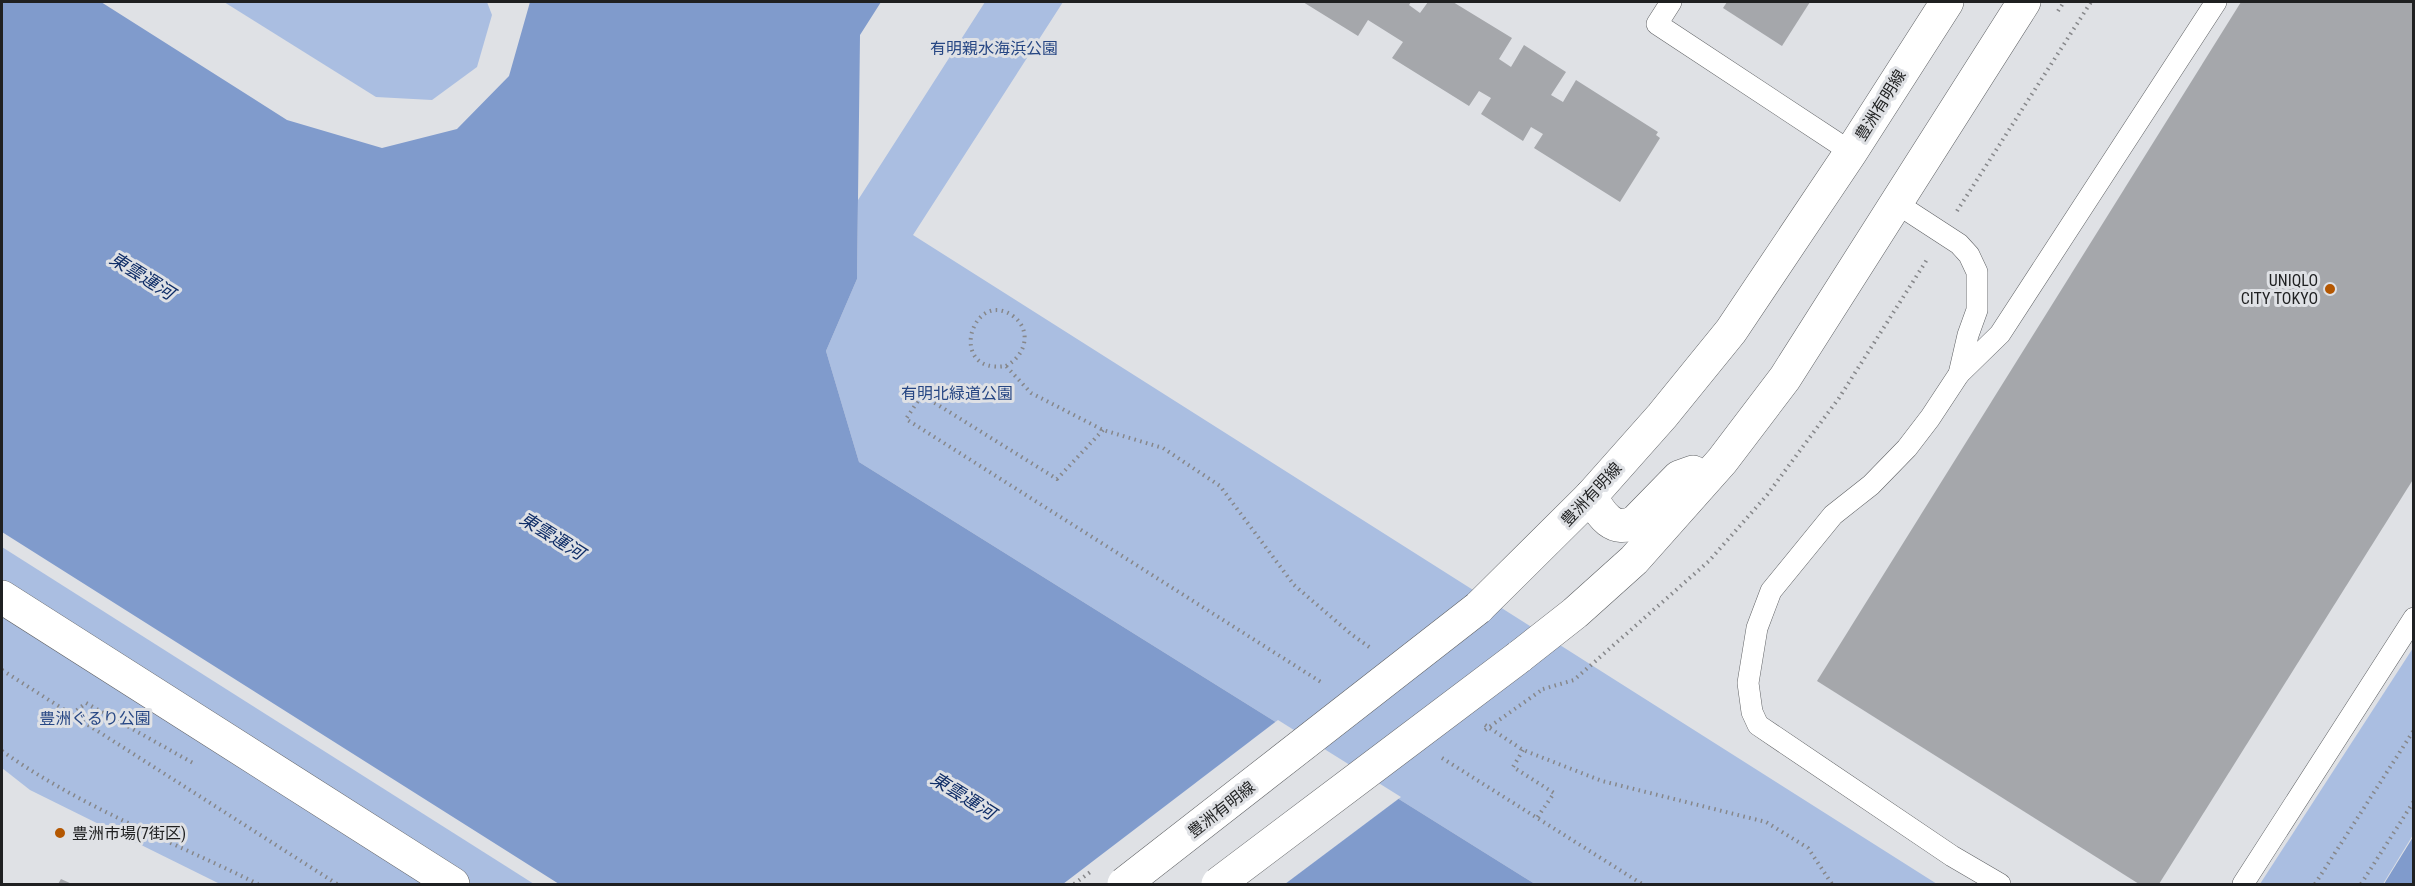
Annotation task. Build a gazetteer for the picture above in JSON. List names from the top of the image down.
{
  "streets": {
    "main road": ["豊洲有明線"]
  },
  "water": ["東雲運河"],
  "parks": ["有明親水海浜公園", "有明北緑道公園", "豊洲ぐるり公園"],
  "places": ["UNIQLO CITY TOKYO", "豊洲市場(7街区)"]
}
